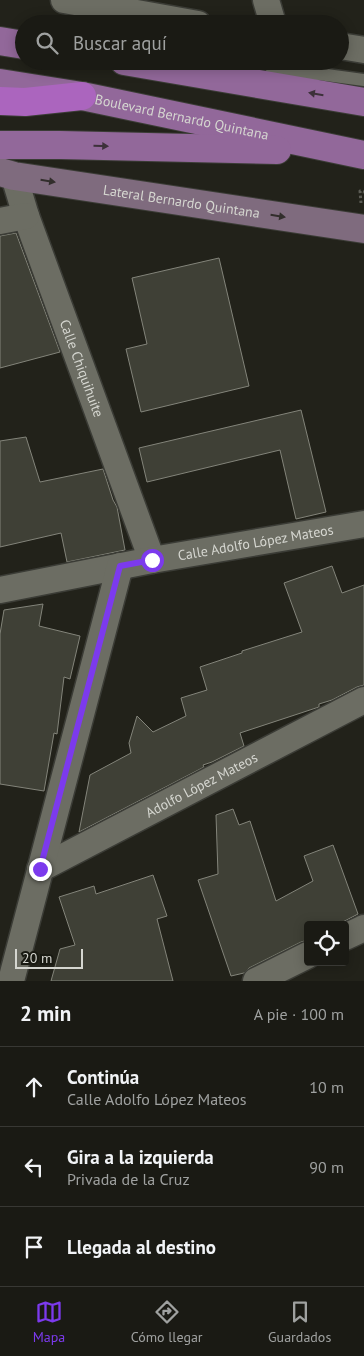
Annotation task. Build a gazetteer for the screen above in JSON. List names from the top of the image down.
{
  "streets": {
    "main road": ["Boulevard Bernardo Quintana"],
    "street": [
      "Lateral Bernardo Quintana",
      "Calle Chiquihuite",
      "Calle Adolfo López Mateos",
      "Adolfo López Mateos"
    ]
  },
  "crossings": [
    ["Lateral Bernardo Quintana", "Calle Chiquihuite"],
    ["Calle Chiquihuite", "Calle Adolfo López Mateos"]
  ],
  "scale_bar": "20 m",
  "page": {
    "search": "Buscar aquí",
    "scale": "20 m",
    "heading": ["2 min", "A pie · 100 m"],
    "list": [
      ["Continúa", "Calle Adolfo López Mateos", "10 m"],
      ["Gira a la izquierda", "Privada de la Cruz", "90 m"],
      "Llegada al destino"
    ],
    "nav": ["Mapa", "Cómo llegar", "Guardados"]
  }
}
